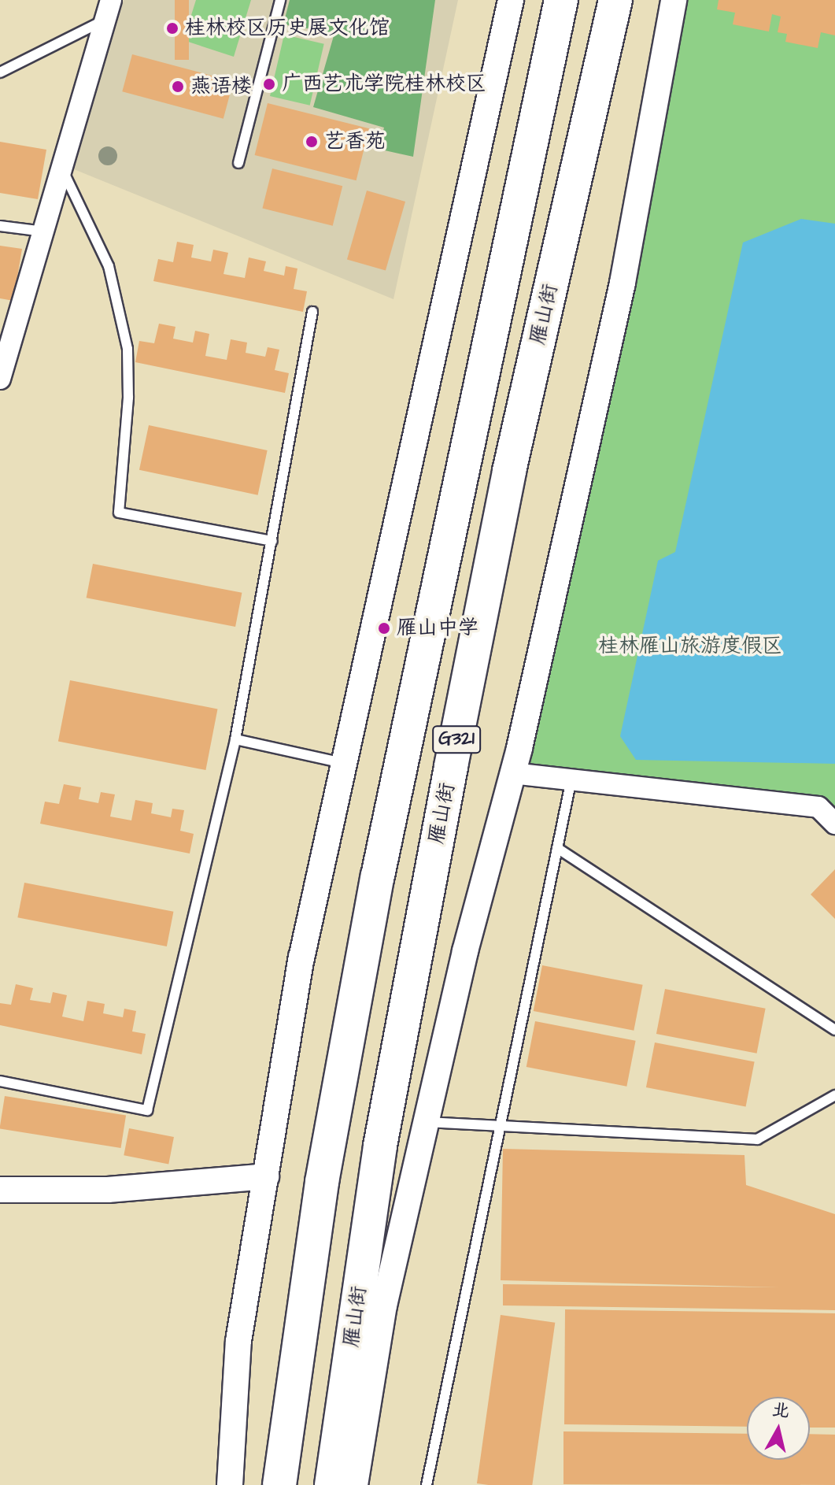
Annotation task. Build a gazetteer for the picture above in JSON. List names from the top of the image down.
{
  "streets": {
    "highway": ["雁山街", "G321"]
  },
  "parks": ["桂林雁山旅游度假区"],
  "places": [
    "桂林校区历史展文化馆",
    "广西艺术学院桂林校区",
    "燕语楼",
    "艺香苑",
    "雁山中学"
  ],
  "north": "top"
}
